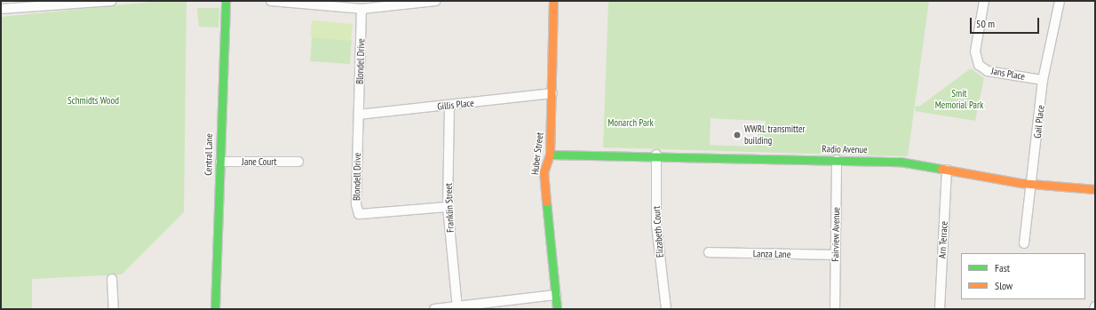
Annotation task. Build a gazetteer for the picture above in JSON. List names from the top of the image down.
{
  "streets": {
    "street": [
      "Blondel Drive",
      "Jans Place",
      "Gillis Place",
      "Gail Place",
      "Radio Avenue",
      "Huber Street",
      "Central Lane",
      "Jane Court",
      "Blondell Drive",
      "Franklin Street",
      "Elizabeth Court",
      "Fairview Avenue",
      "Arn Terrace",
      "Lanza Lane"
    ]
  },
  "crossings": [
    ["Blondel Drive", "Gillis Place"],
    ["Blondel Drive", "Blondell Drive"],
    ["Jans Place", "Gail Place"],
    ["Gillis Place", "Huber Street"],
    ["Gillis Place", "Blondell Drive"],
    ["Gillis Place", "Franklin Street"],
    ["Gail Place", "Radio Avenue"],
    ["Radio Avenue", "Huber Street"],
    ["Radio Avenue", "Elizabeth Court"],
    ["Radio Avenue", "Fairview Avenue"],
    ["Radio Avenue", "Arn Terrace"],
    ["Central Lane", "Jane Court"],
    ["Blondell Drive", "Franklin Street"],
    ["Fairview Avenue", "Lanza Lane"]
  ],
  "parks": ["Smit Memorial Park", "Schmidts Wood", "Monarch Park"],
  "places": ["WWRL transmitter building"],
  "legend": ["Fast", "Slow"],
  "scale_bar": "50 m"
}
